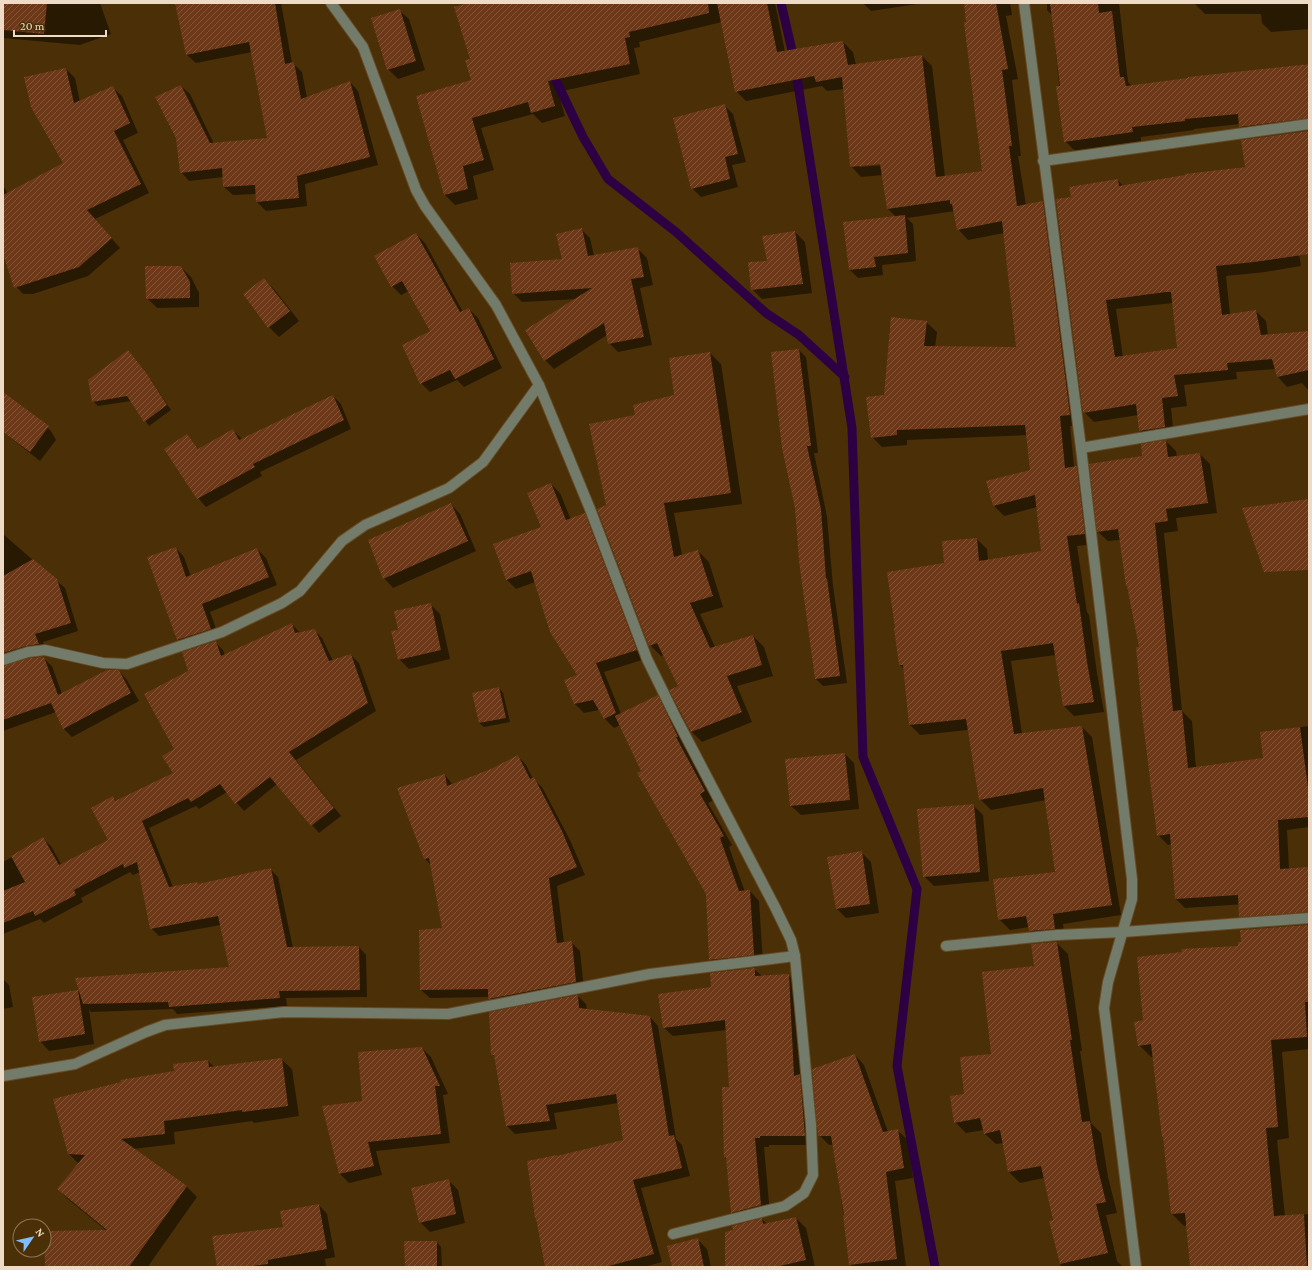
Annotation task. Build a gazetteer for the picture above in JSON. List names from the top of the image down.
{
  "scale_bar": "20 m",
  "north": "top right"
}
